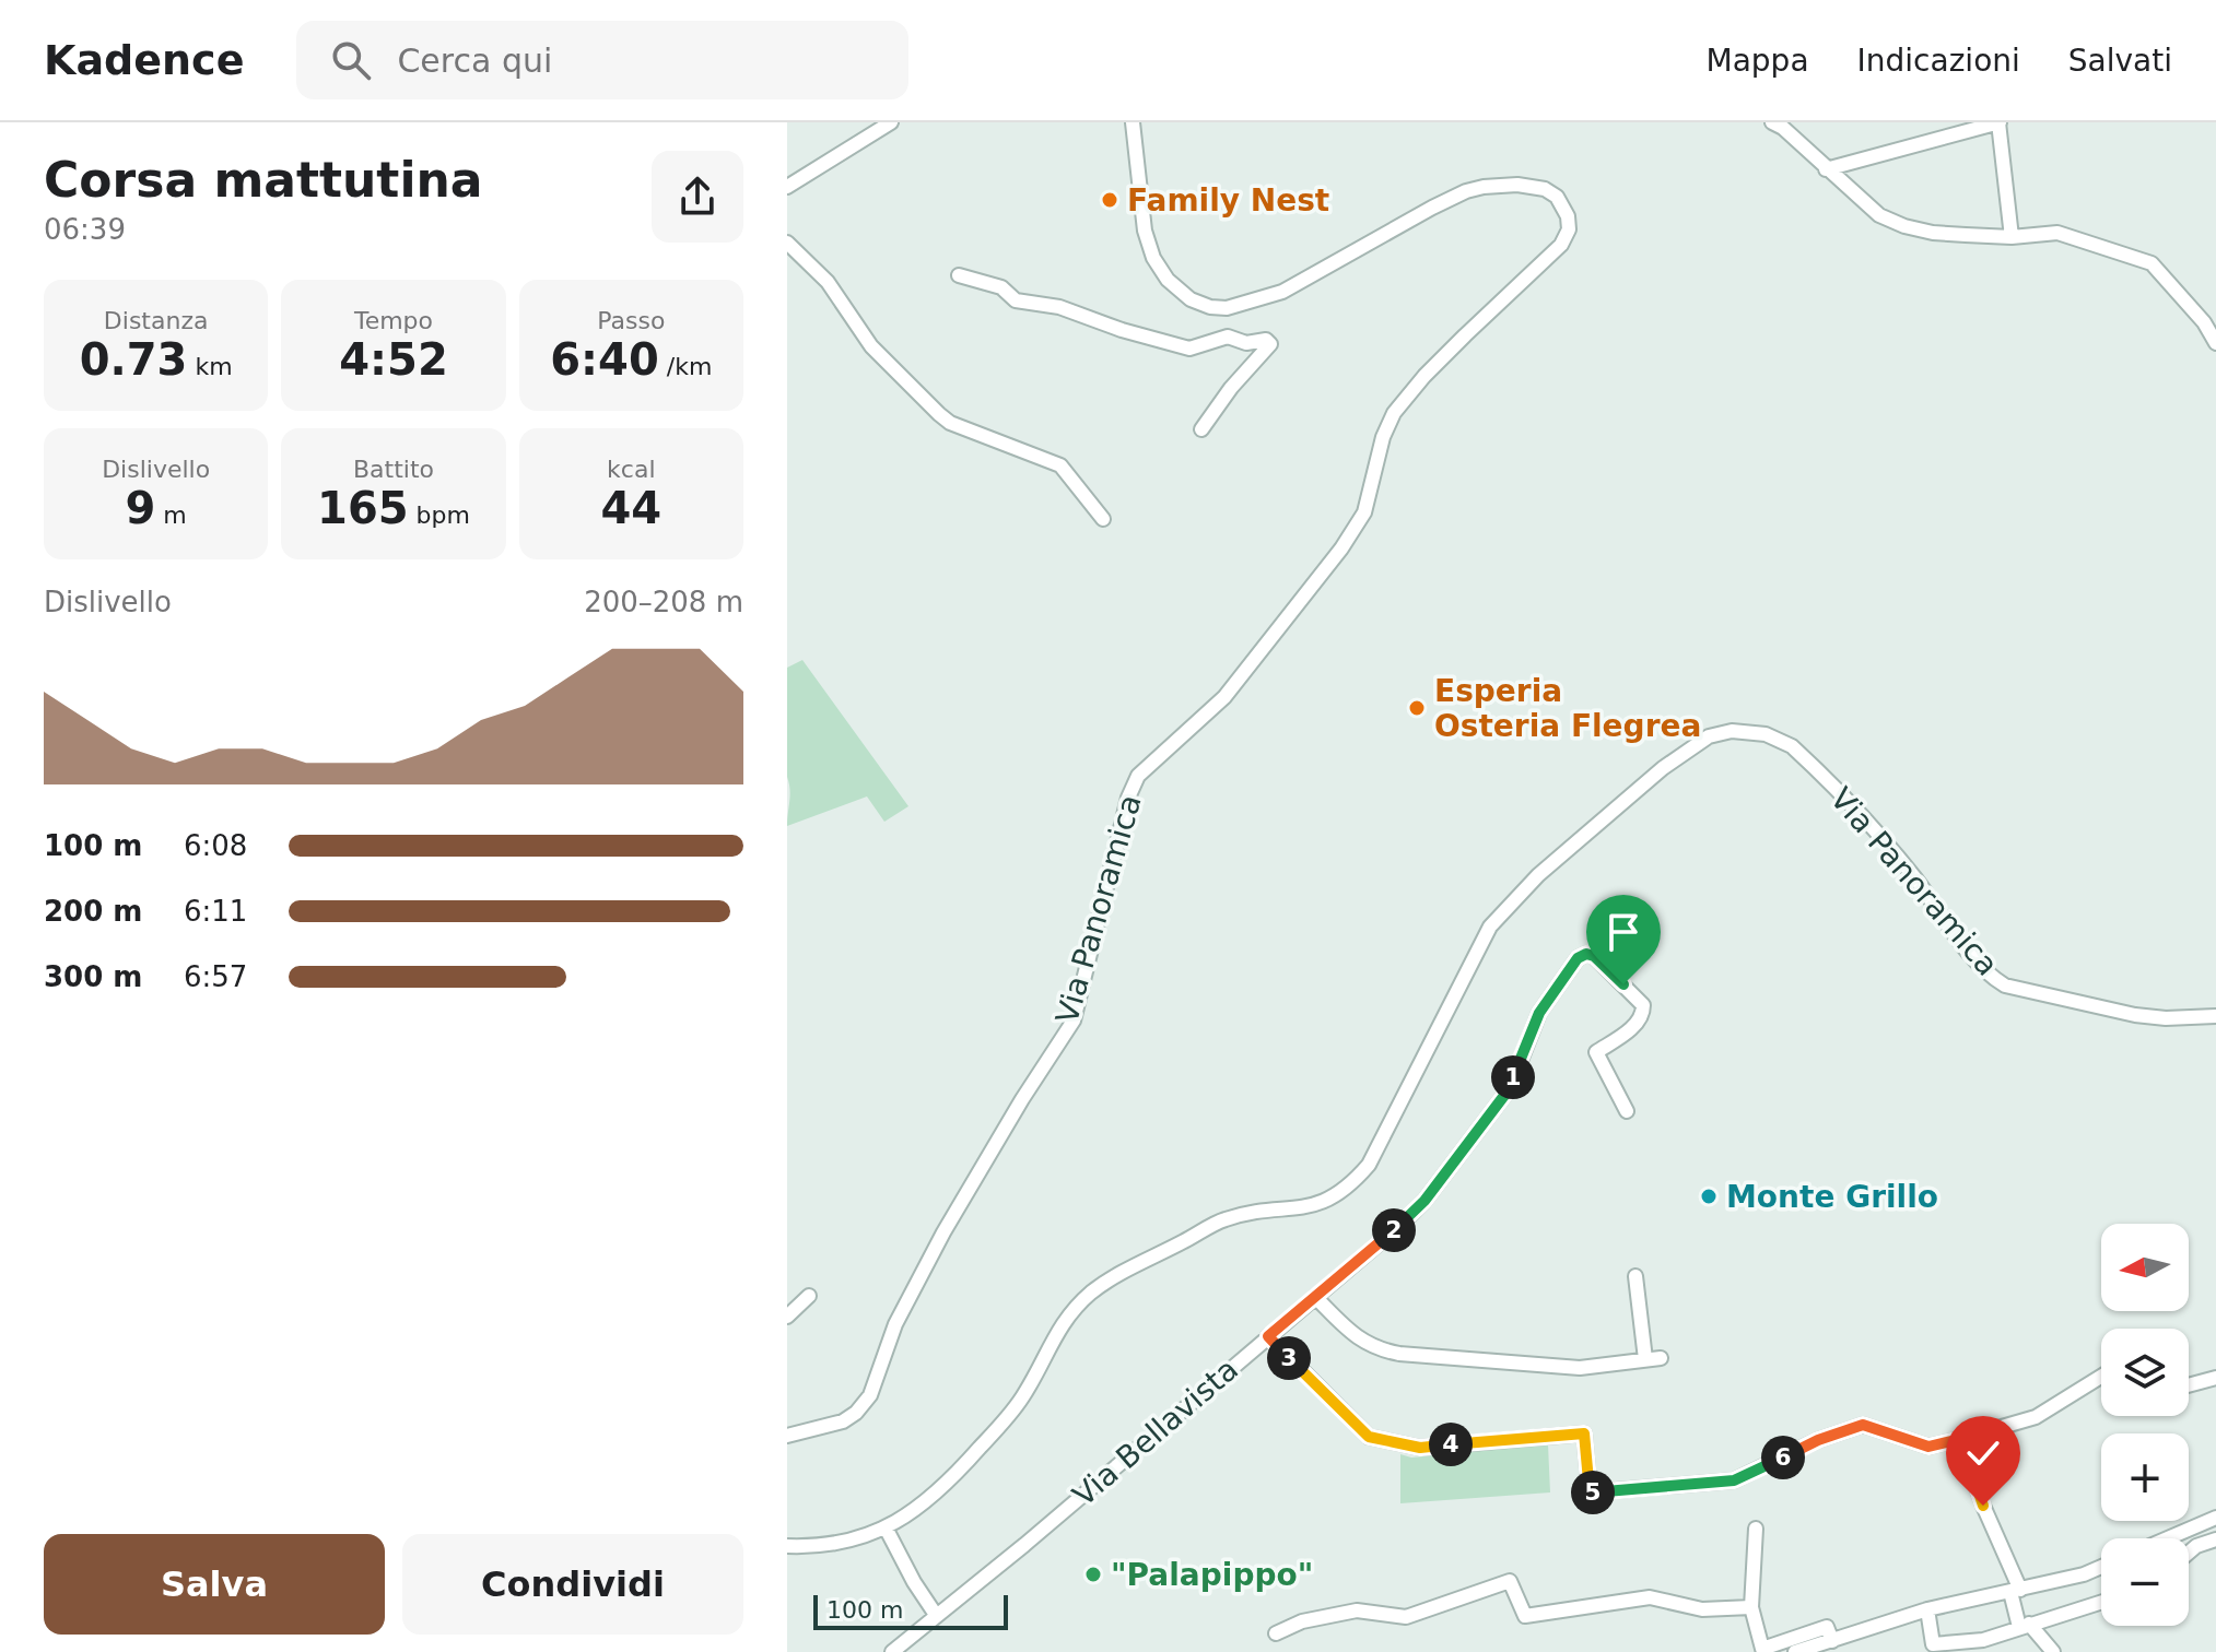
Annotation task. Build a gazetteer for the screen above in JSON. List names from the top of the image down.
{
  "streets": {
    "street": ["Via Panoramica", "Via Bellavista"]
  },
  "places": [
    "Family Nest",
    "Esperia Osteria Flegrea",
    "Monte Grillo",
    "\"Palapippo\""
  ],
  "scale_bar": "100 m",
  "north": "left",
  "page": {
    "header": "Kadence",
    "search": "Cerca qui",
    "nav": ["Mappa", "Indicazioni", "Salvati"],
    "heading": ["Corsa mattutina", "06:39"],
    "stats": [
      ["Distanza", "0.73 km"],
      ["Tempo", "4:52"],
      ["Passo", "6:40 /km"],
      ["Dislivello", "9 m"],
      ["Battito", "165 bpm"],
      ["kcal", "44"]
    ],
    "chart": ["Dislivello", "200–208 m"],
    "list": [
      {
        "name": "100 m",
        "note": "6:08"
      },
      {
        "name": "200 m",
        "note": "6:11"
      },
      {
        "name": "300 m",
        "note": "6:57"
      }
    ],
    "pins": [
      "1",
      "2",
      "3",
      "4",
      "6",
      "5"
    ],
    "map_buttons": ["+", "−"],
    "buttons": ["Salva", "Condividi"],
    "scale": "100 m"
  }
}
